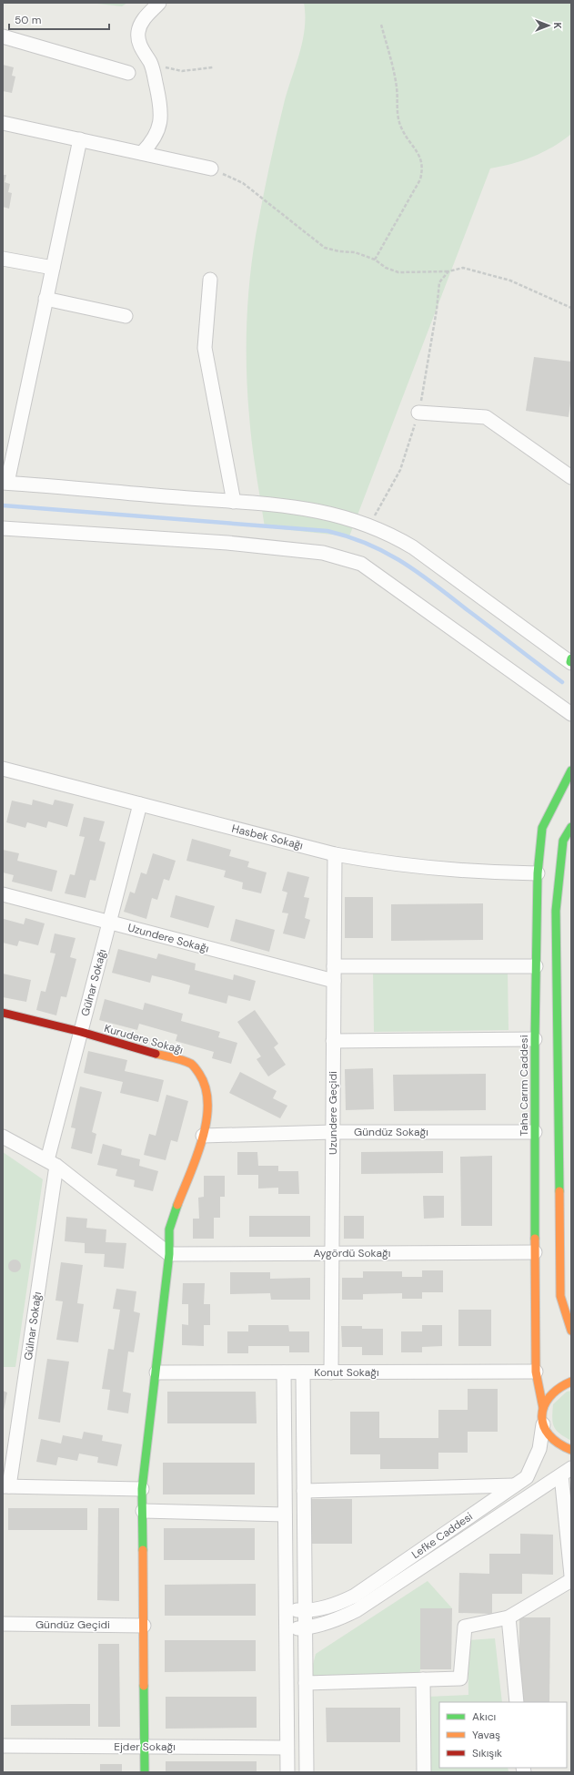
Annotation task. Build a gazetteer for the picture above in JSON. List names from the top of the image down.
{
  "streets": {
    "main road": ["Kurudere Sokağı", "Taha Carım Caddesi"],
    "street": [
      "Hasbek Sokağı",
      "Uzundere Sokağı",
      "Gülnar Sokağı",
      "Uzundere Geçidi",
      "Gündüz Sokağı",
      "Aygördü Sokağı",
      "Konut Sokağı",
      "Lefke Caddesi",
      "Gündüz Geçidi",
      "Ejder Sokağı"
    ]
  },
  "crossings": [
    ["Hasbek Sokağı", "Gülnar Sokağı"],
    ["Hasbek Sokağı", "Taha Carım Caddesi"],
    ["Hasbek Sokağı", "Uzundere Geçidi"],
    ["Uzundere Sokağı", "Gülnar Sokağı"],
    ["Uzundere Sokağı", "Uzundere Geçidi"],
    ["Gülnar Sokağı", "Kurudere Sokağı"],
    ["Kurudere Sokağı", "Gündüz Sokağı"],
    ["Kurudere Sokağı", "Aygördü Sokağı"],
    ["Kurudere Sokağı", "Konut Sokağı"],
    ["Kurudere Sokağı", "Gündüz Geçidi"],
    ["Kurudere Sokağı", "Ejder Sokağı"],
    ["Taha Carım Caddesi", "Gündüz Sokağı"],
    ["Taha Carım Caddesi", "Aygördü Sokağı"],
    ["Taha Carım Caddesi", "Konut Sokağı"],
    ["Taha Carım Caddesi", "Lefke Caddesi"],
    ["Uzundere Geçidi", "Gündüz Sokağı"],
    ["Uzundere Geçidi", "Aygördü Sokağı"],
    ["Uzundere Geçidi", "Konut Sokağı"]
  ],
  "legend": ["Akıcı", "Yavaş", "Sıkışık"],
  "scale_bar": "50 m",
  "north": "right"
}
